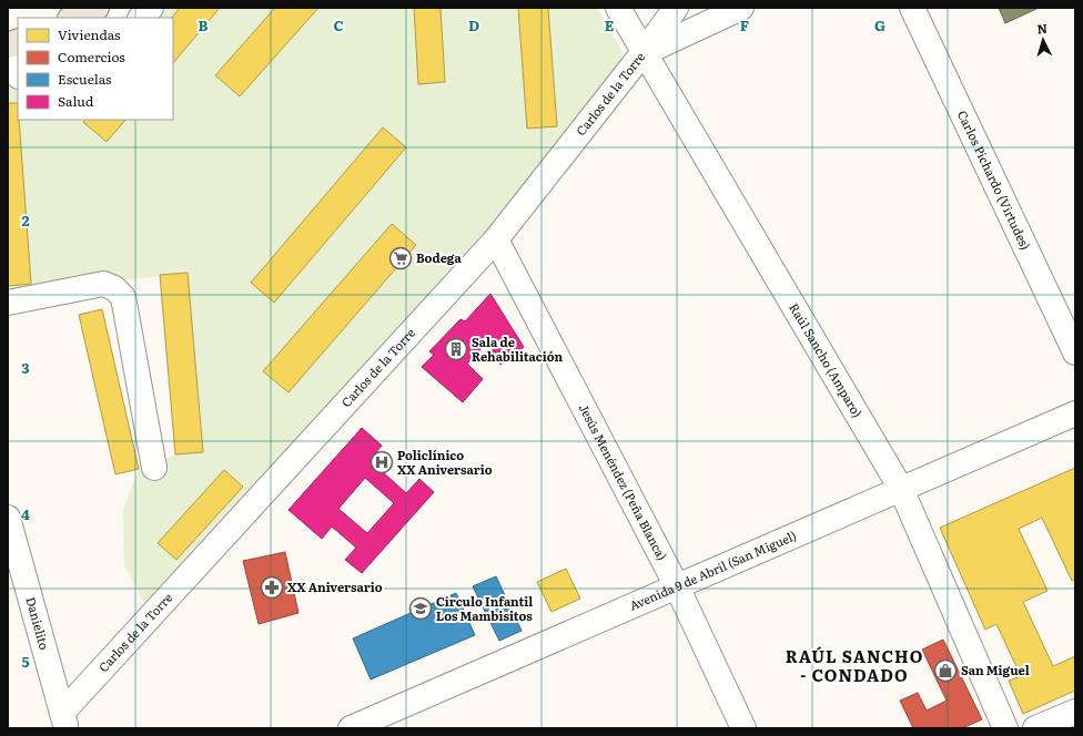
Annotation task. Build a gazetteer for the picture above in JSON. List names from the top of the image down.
{
  "streets": {
    "street": [
      "Carlos de la Torre",
      "Carlos Pichardo (Virtudes)",
      "Raúl Sancho (Amparo)",
      "Jesús Menéndez (Peña Blanca)",
      "Avenida 9 de Abril (San Miguel)",
      "Danielito"
    ]
  },
  "crossings": [
    ["Carlos de la Torre", "Raúl Sancho (Amparo)"],
    ["Carlos de la Torre", "Jesús Menéndez (Peña Blanca)"],
    ["Carlos de la Torre", "Danielito"],
    ["Raúl Sancho (Amparo)", "Avenida 9 de Abril (San Miguel)"],
    ["Jesús Menéndez (Peña Blanca)", "Avenida 9 de Abril (San Miguel)"]
  ],
  "districts": ["RAÚL SANCHO - CONDADO"],
  "places": {
    "supermarket": ["Bodega"],
    "building": ["Sala de Rehabilitación"],
    "hospital": ["Policlínico XX Aniversario"],
    "pharmacy": ["XX Aniversario"],
    "school or university": ["Círculo Infantil Los Mambisitos"],
    "shop": ["San Miguel"]
  },
  "legend": [
    "Viviendas",
    "Comercios",
    "Escuelas",
    "Salud"
  ],
  "north": "top",
  "grid": {
    "columns": [
      "B",
      "C",
      "D",
      "E",
      "F",
      "G"
    ],
    "rows": [
      "2",
      "3",
      "4",
      "5"
    ]
  }
}
